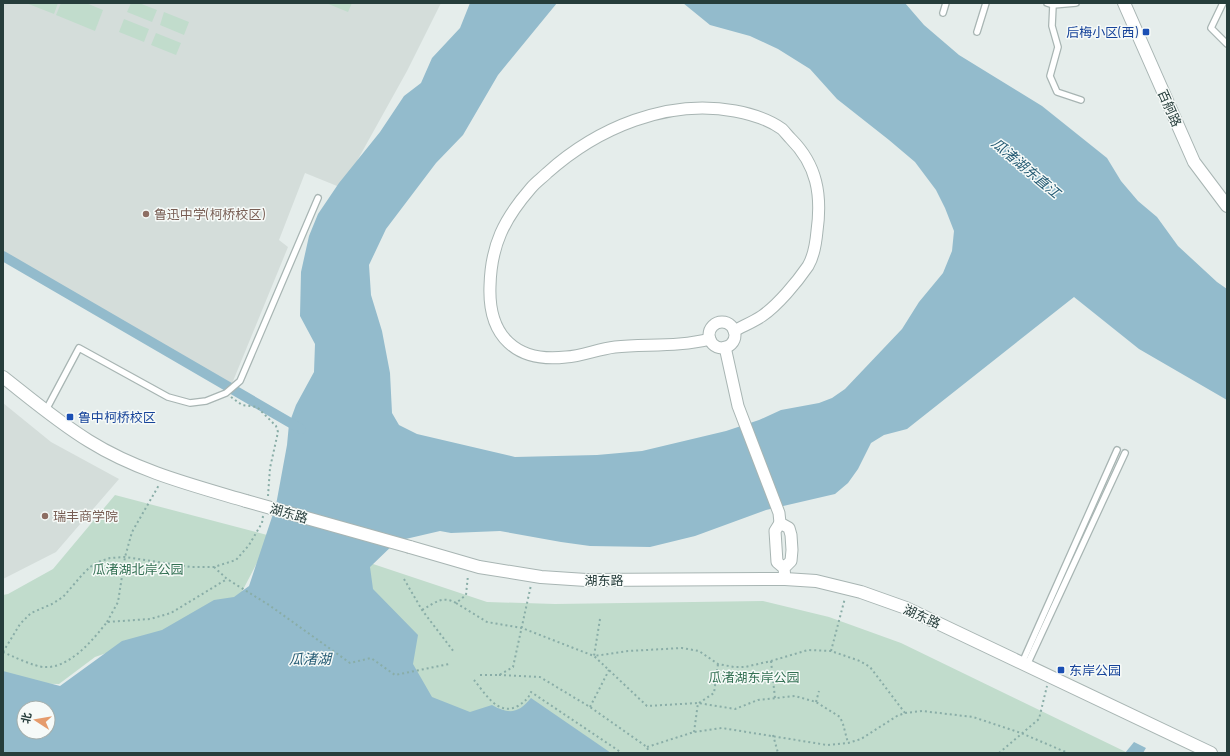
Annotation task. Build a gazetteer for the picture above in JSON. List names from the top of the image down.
{
  "streets": {
    "street": ["百舸路", "湖东路"]
  },
  "water": ["瓜渚湖东直江", "瓜渚湖"],
  "parks": ["瓜渚湖北岸公园", "瓜渚湖东岸公园"],
  "places": {
    "transit": ["后梅小区(西)", "鲁中柯桥校区", "东岸公园"],
    "other": ["鲁迅中学(柯桥校区)", "瑞丰商学院"]
  },
  "north": "left"
}
